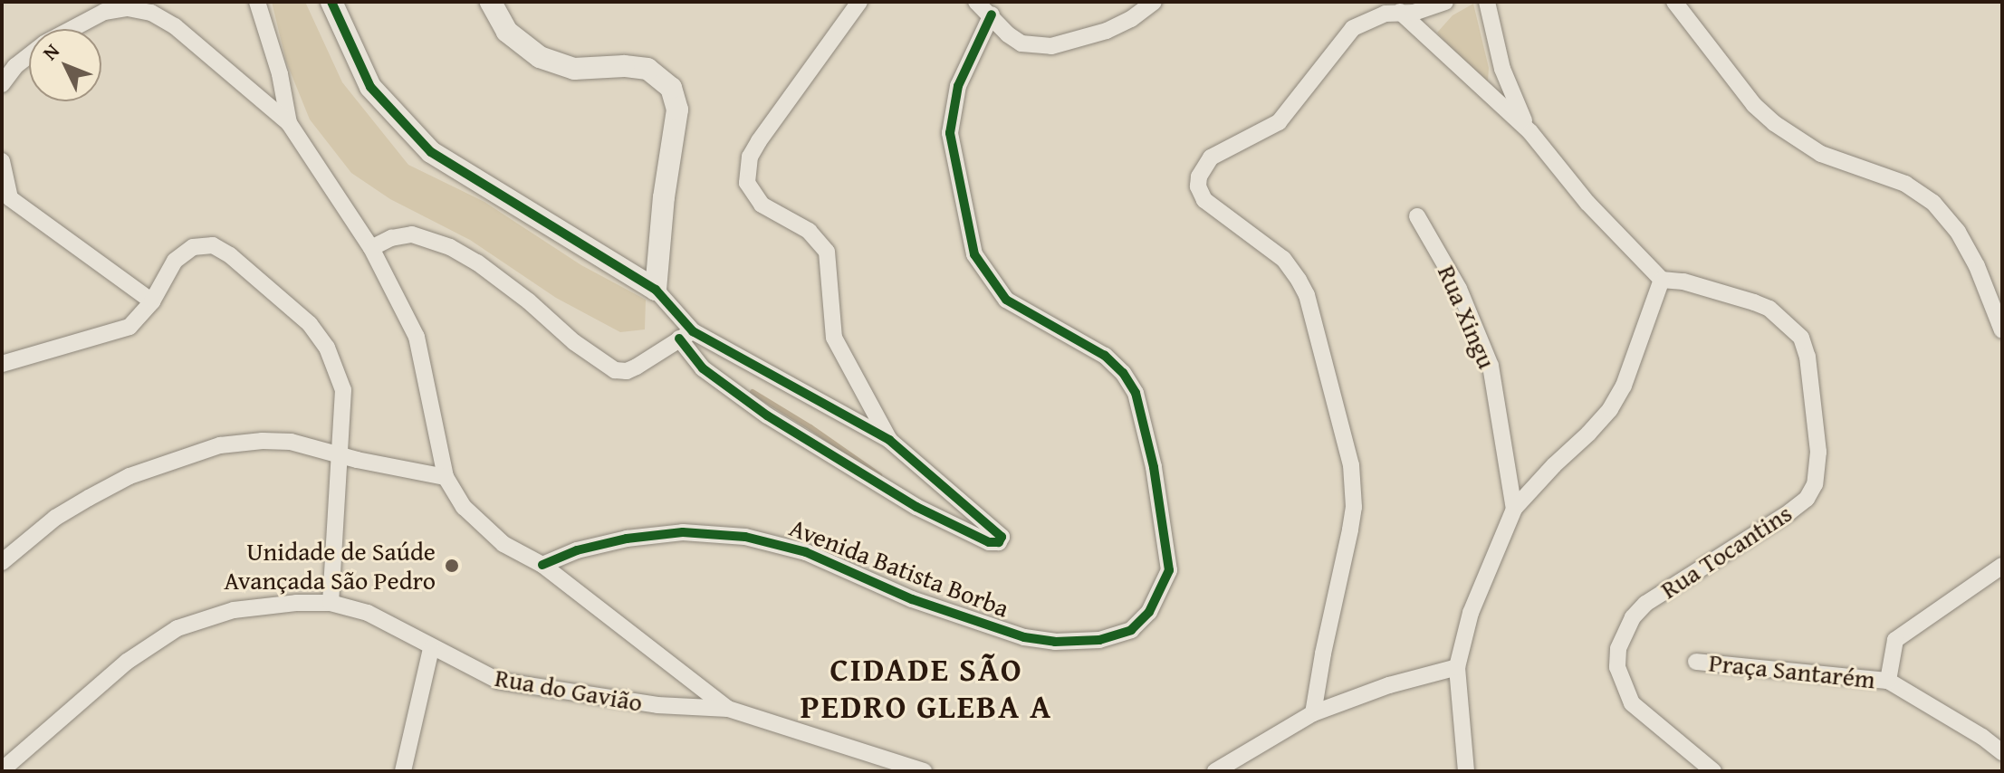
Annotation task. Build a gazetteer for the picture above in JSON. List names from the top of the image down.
{
  "streets": {
    "street": [
      "Rua Xingu",
      "Rua Tocantins",
      "Avenida Batista Borba",
      "Praça Santarém",
      "Rua do Gavião"
    ]
  },
  "districts": ["CIDADE SÃO PEDRO GLEBA A"],
  "places": ["Unidade de Saúde Avançada São Pedro"],
  "north": "top left"
}
